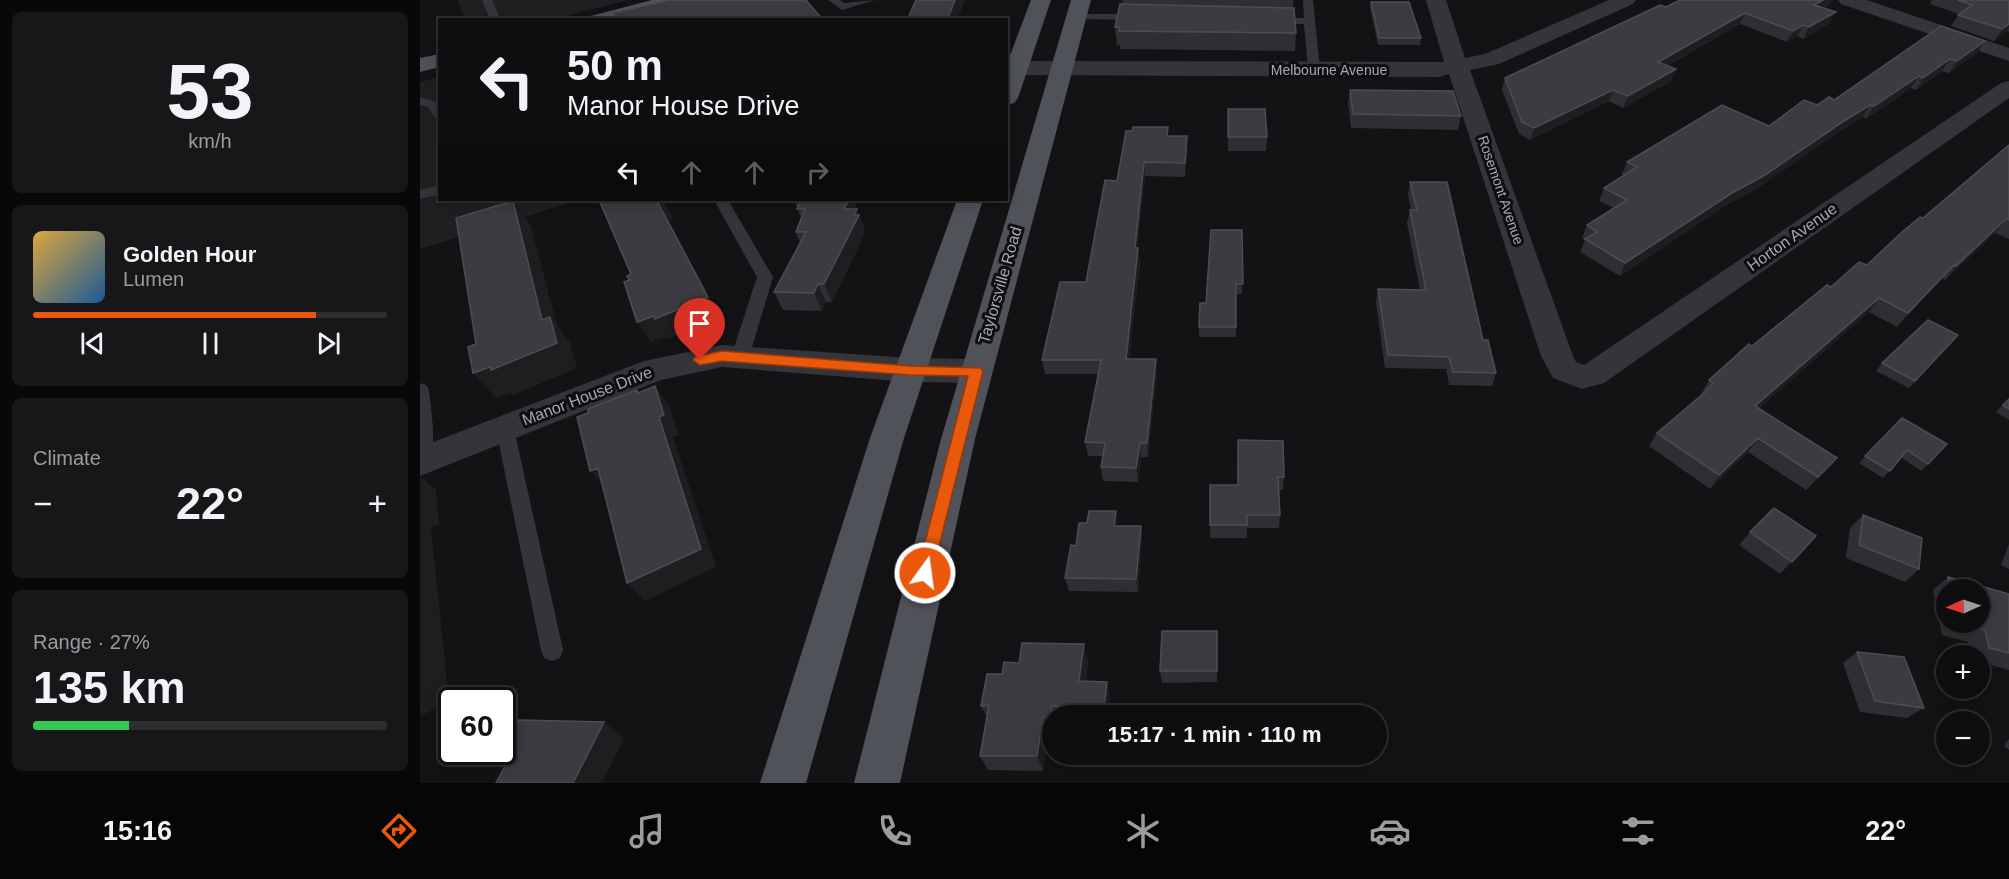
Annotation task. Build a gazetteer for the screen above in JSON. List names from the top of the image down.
{
  "streets": {
    "main road": ["Taylorsville Road"],
    "street": [
      "Melbourne Avenue",
      "Rosemont Avenue",
      "Horton Avenue",
      "Manor House Drive"
    ]
  },
  "crossings": [
    ["Melbourne Avenue", "Rosemont Avenue"],
    ["Melbourne Avenue", "Taylorsville Road"],
    ["Rosemont Avenue", "Horton Avenue"],
    ["Taylorsville Road", "Manor House Drive"]
  ],
  "north": "left",
  "page": {
    "tile": [
      ["53", "km/h"],
      "Climate",
      ["Range · 27%", "135 km"]
    ],
    "turn": ["50 m", "Manor House Drive"],
    "song": ["Golden Hour", "Lumen"],
    "heat": ["−", "22°", "+"],
    "map_buttons": ["+", "−"],
    "limit": "60",
    "trip": "15:17 · 1 min · 110 m",
    "tabs": ["15:16", "22°"]
  }
}
